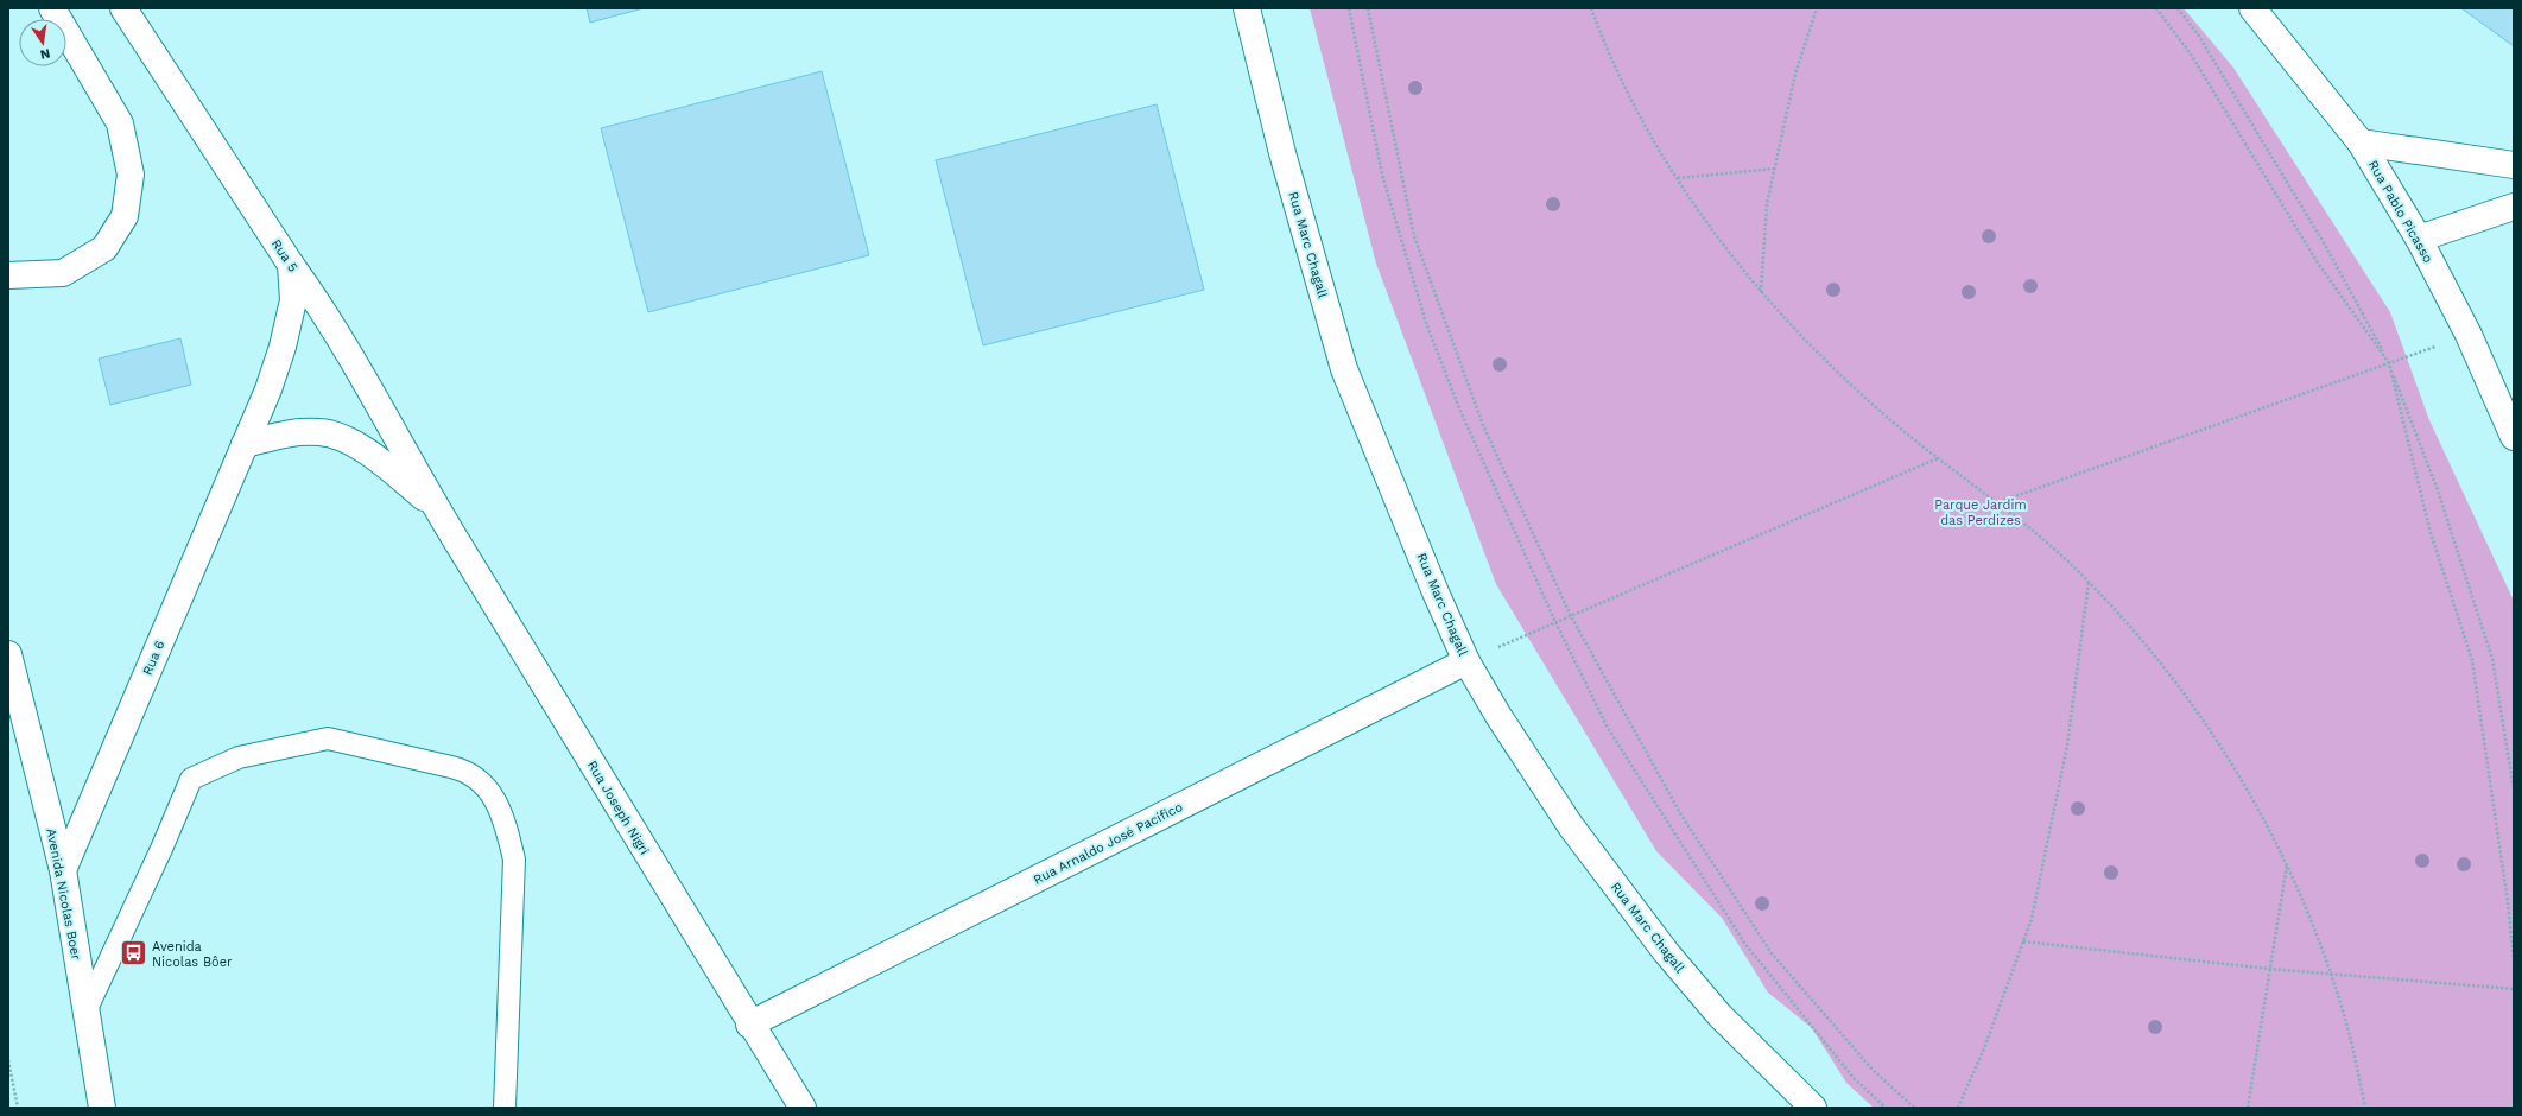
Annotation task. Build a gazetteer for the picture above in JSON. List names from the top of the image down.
{
  "streets": {
    "street": [
      "Rua Pablo Picasso",
      "Rua Marc Chagall",
      "Rua 5",
      "Rua 6",
      "Rua Joseph Nigri",
      "Rua Arnaldo José Pacífico",
      "Avenida Nicolas Boer"
    ]
  },
  "crossings": [
    ["Rua Marc Chagall", "Rua Arnaldo José Pacífico"],
    ["Rua 5", "Rua 6"],
    ["Rua 5", "Rua Joseph Nigri"],
    ["Rua 6", "Avenida Nicolas Boer"],
    ["Rua Joseph Nigri", "Rua Arnaldo José Pacífico"]
  ],
  "parks": ["Parque Jardim das Perdizes"],
  "places": {
    "bus stop": ["Avenida Nicolas Bôer"]
  },
  "north": "bottom"
}
